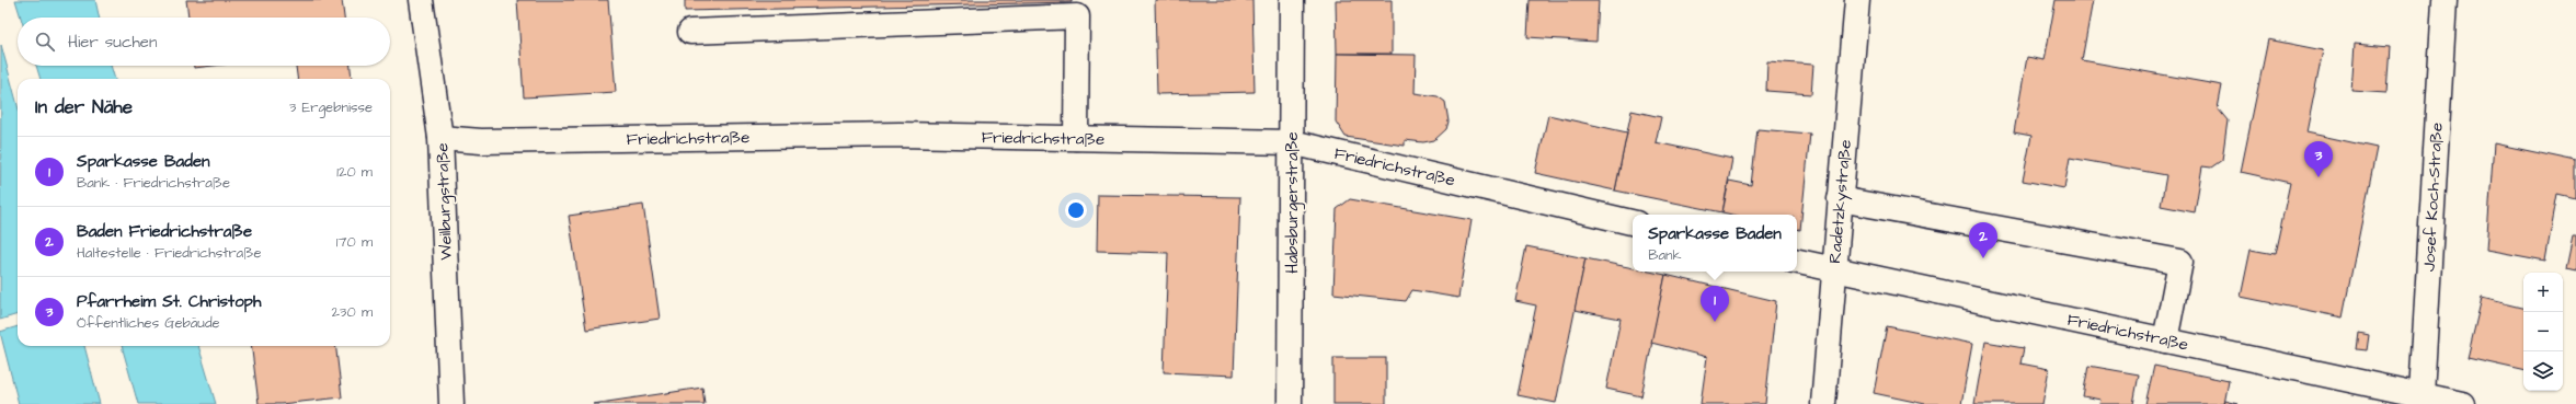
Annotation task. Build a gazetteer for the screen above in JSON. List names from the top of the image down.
{
  "streets": {
    "street": [
      "Friedrichstraße",
      "Josef Koch-Straße",
      "Weilburgstraße",
      "Radetzkystraße",
      "Habsburgerstraße"
    ]
  },
  "crossings": [
    ["Friedrichstraße", "Josef Koch-Straße"],
    ["Friedrichstraße", "Weilburgstraße"],
    ["Friedrichstraße", "Radetzkystraße"],
    ["Friedrichstraße", "Habsburgerstraße"]
  ],
  "page": {
    "search": "Hier suchen",
    "heading": ["In der Nähe", "3 Ergebnisse"],
    "list": [
      {
        "mark": "1",
        "name": "Sparkasse Baden",
        "note": "Bank · Friedrichstraße",
        "value": "120 m"
      },
      {
        "mark": "2",
        "name": "Baden Friedrichstraße",
        "note": "Haltestelle · Friedrichstraße",
        "value": "170 m"
      },
      {
        "mark": "3",
        "name": "Pfarrheim St. Christoph",
        "note": "Öffentliches Gebäude",
        "value": "230 m"
      }
    ],
    "pins": ["3", "2", "1"],
    "popup": ["Sparkasse Baden", "Bank"],
    "map_buttons": ["+", "−"]
  }
}
